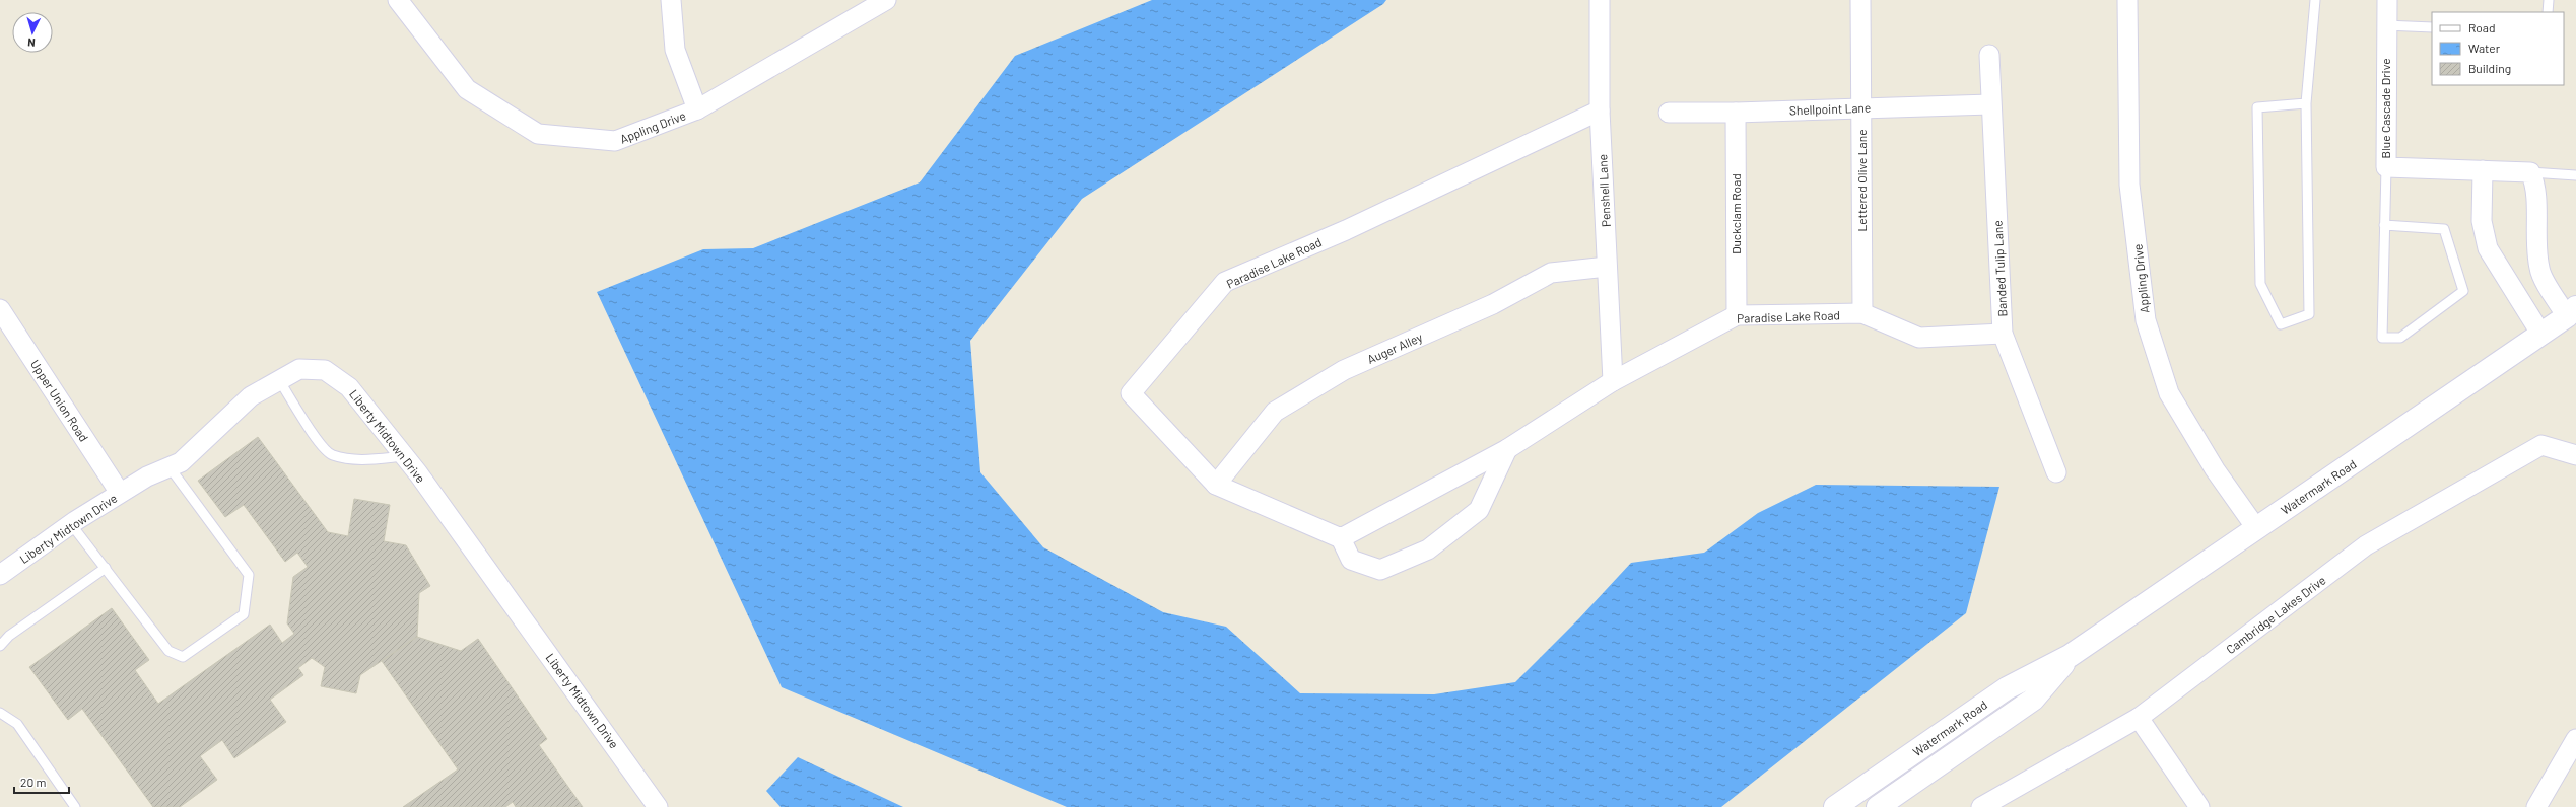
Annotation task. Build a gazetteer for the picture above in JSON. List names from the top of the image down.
{
  "streets": {
    "street": [
      "Shellpoint Lane",
      "Blue Cascade Drive",
      "Appling Drive",
      "Lettered Olive Lane",
      "Penshell Lane",
      "Duckclam Road",
      "Paradise Lake Road",
      "Banded Tulip Lane",
      "Auger Alley",
      "Upper Union Road",
      "Liberty Midtown Drive",
      "Watermark Road",
      "Cambridge Lakes Drive"
    ]
  },
  "crossings": [
    ["Shellpoint Lane", "Lettered Olive Lane"],
    ["Shellpoint Lane", "Duckclam Road"],
    ["Shellpoint Lane", "Banded Tulip Lane"],
    ["Appling Drive", "Watermark Road"],
    ["Lettered Olive Lane", "Paradise Lake Road"],
    ["Penshell Lane", "Paradise Lake Road"],
    ["Penshell Lane", "Auger Alley"],
    ["Duckclam Road", "Paradise Lake Road"],
    ["Paradise Lake Road", "Banded Tulip Lane"],
    ["Paradise Lake Road", "Auger Alley"],
    ["Upper Union Road", "Liberty Midtown Drive"]
  ],
  "legend": ["Road", "Water", "Building"],
  "scale_bar": "20 m",
  "north": "bottom"
}
